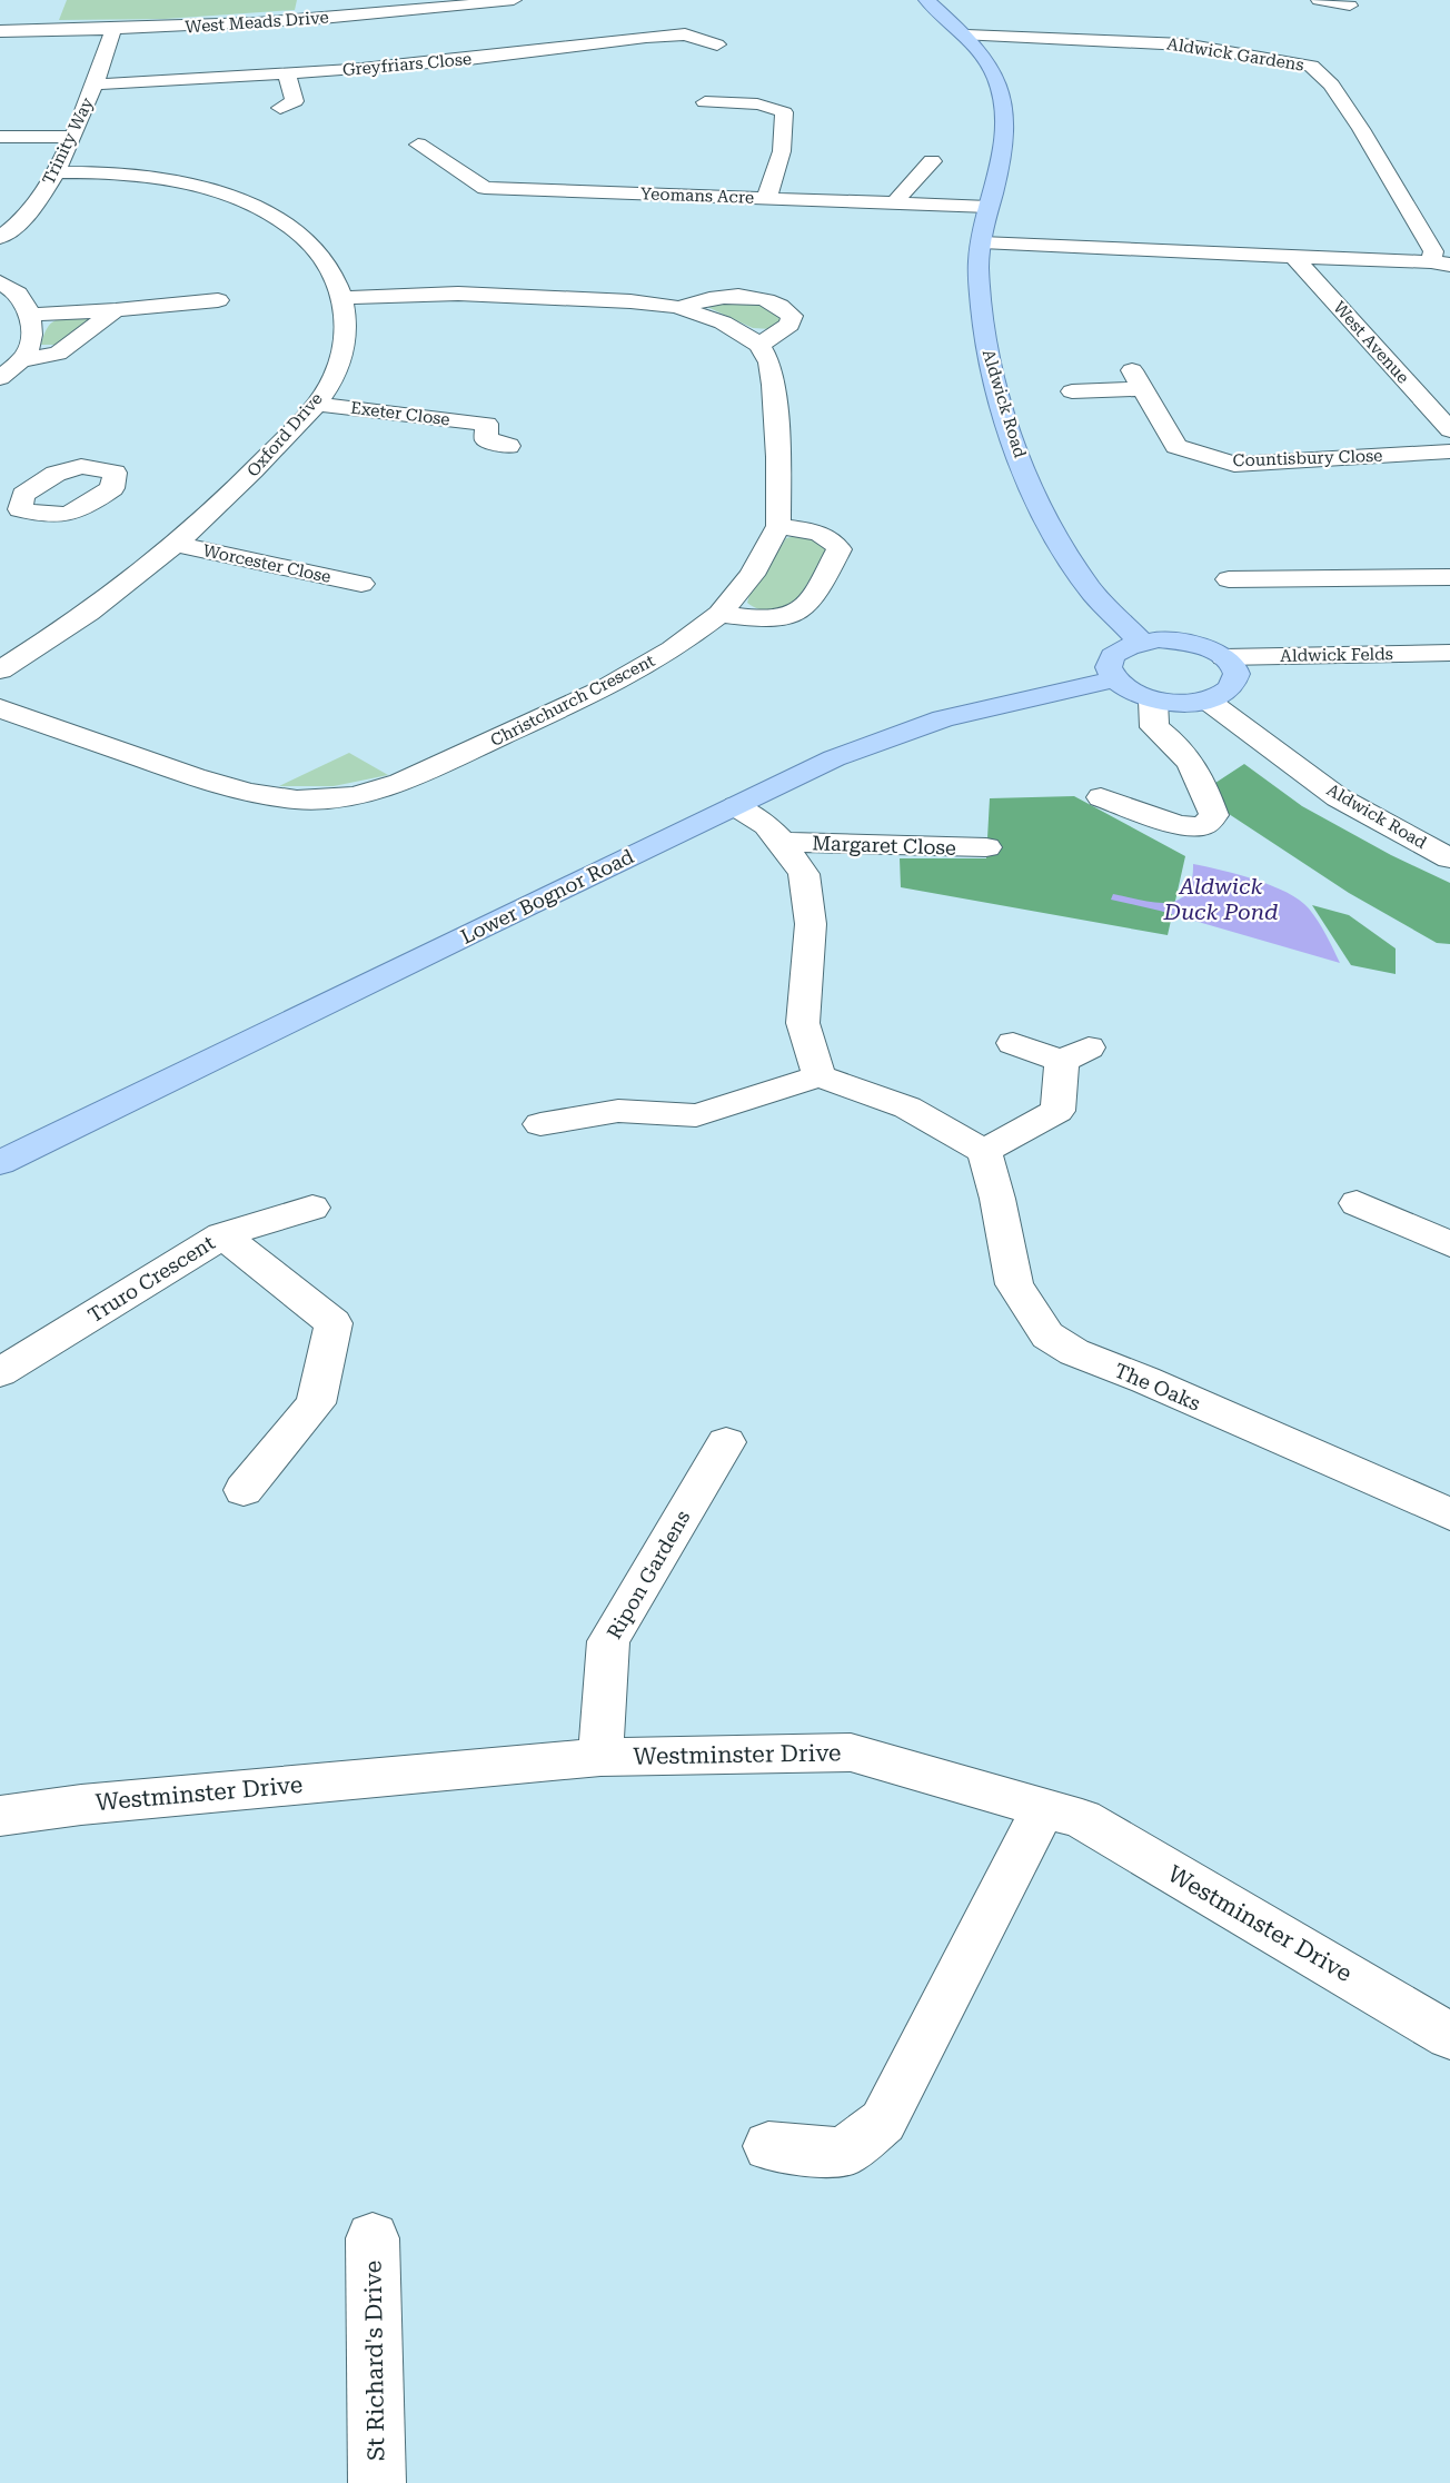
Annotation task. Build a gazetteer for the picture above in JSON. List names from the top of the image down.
{
  "streets": {
    "main road": ["Aldwick Road", "Lower Bognor Road"],
    "street": [
      "West Meads Drive",
      "Aldwick Gardens",
      "Greyfriars Close",
      "Trinity Way",
      "Yeomans Acre",
      "West Avenue",
      "Exeter Close",
      "Oxford Drive",
      "Countisbury Close",
      "Worcester Close",
      "Aldwick Felds",
      "Christchurch Crescent",
      "Margaret Close",
      "Truro Crescent",
      "The Oaks",
      "Ripon Gardens",
      "Westminster Drive",
      "St Richard's Drive"
    ]
  },
  "crossings": [
    ["West Meads Drive", "Trinity Way"],
    ["Aldwick Gardens", "Aldwick Road"],
    ["Greyfriars Close", "Trinity Way"],
    ["Trinity Way", "Oxford Drive"],
    ["Yeomans Acre", "Aldwick Road"],
    ["Exeter Close", "Oxford Drive"],
    ["Oxford Drive", "Worcester Close"],
    ["Margaret Close", "Lower Bognor Road"],
    ["Ripon Gardens", "Westminster Drive"]
  ],
  "water": ["Aldwick Duck Pond"]
}
